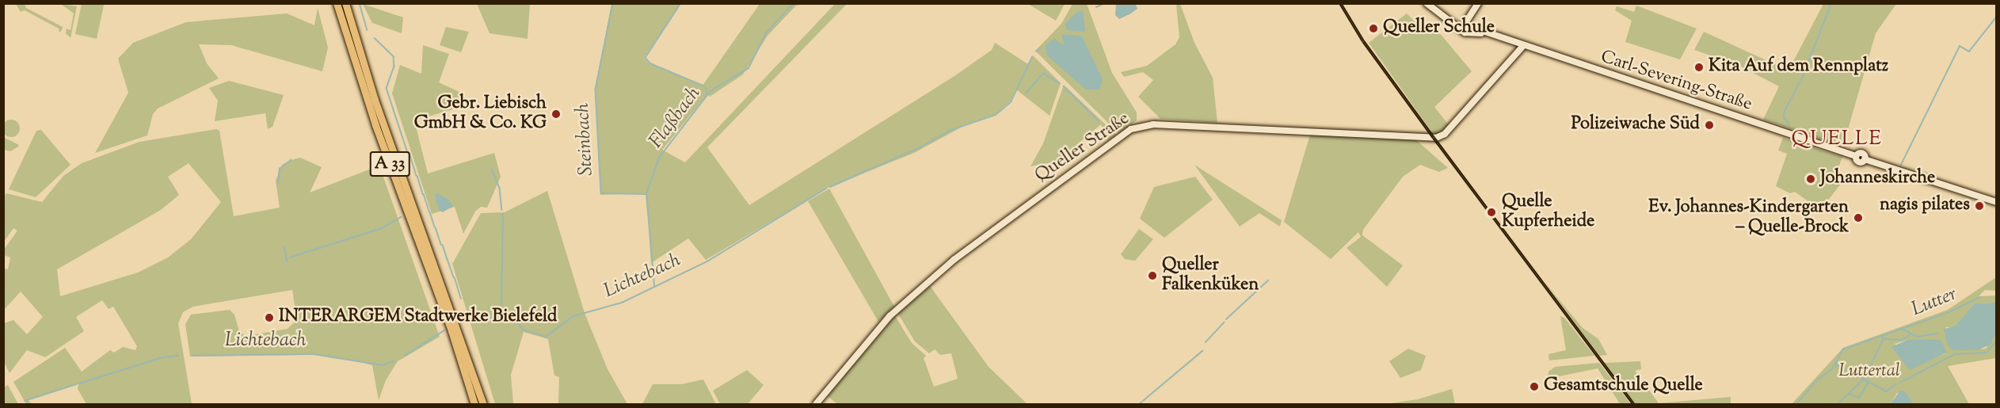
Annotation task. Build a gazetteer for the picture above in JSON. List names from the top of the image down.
{
  "streets": {
    "highway": ["A 33"],
    "street": ["Carl-Severing-Straße", "Queller Straße"]
  },
  "crossings": [
    ["Carl-Severing-Straße", "Queller Straße"]
  ],
  "districts": ["QUELLE"],
  "water": [
    "Flaßbach",
    "Steinbach",
    "Lichtebach",
    "Lutter"
  ],
  "parks": ["Luttertal"],
  "places": [
    "Queller Schule",
    "Kita Auf dem Rennplatz",
    "Gebr. Liebisch GmbH & Co. KG",
    "Polizeiwache Süd",
    "Johanneskirche",
    "nagis pilates",
    "Quelle Kupferheide",
    "Ev. Johannes-Kindergarten – Quelle-Brock",
    "Queller Falkenküken",
    "INTERARGEM Stadtwerke Bielefeld",
    "Gesamtschule Quelle"
  ]
}
